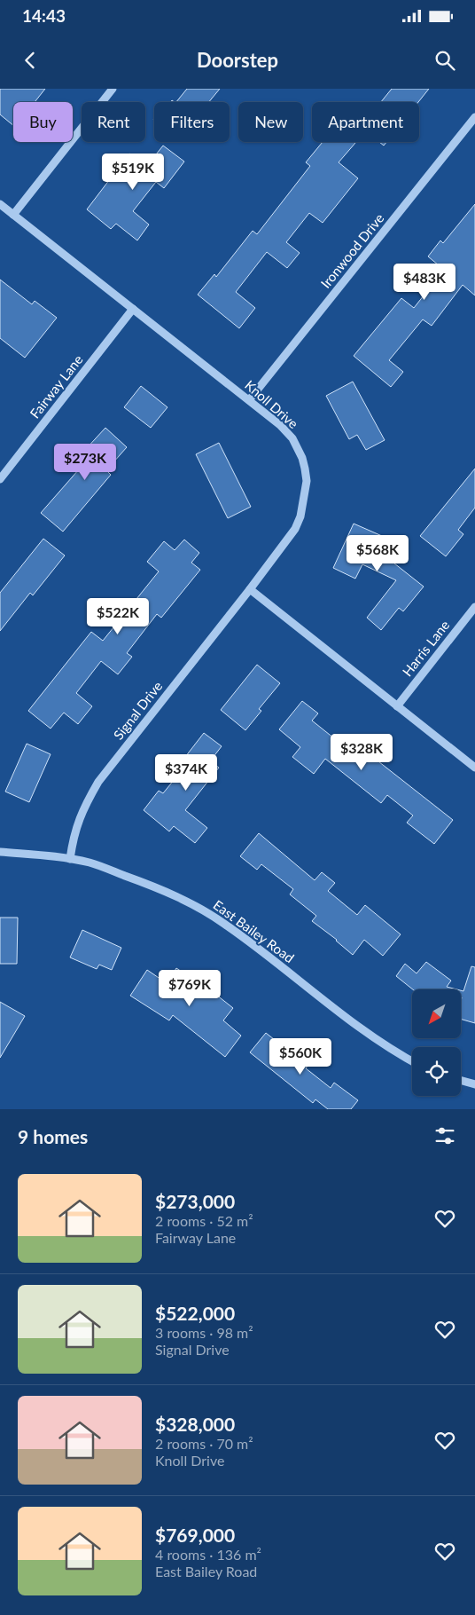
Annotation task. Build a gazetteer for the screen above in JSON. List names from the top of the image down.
{
  "streets": {
    "street": [
      "Ironwood Drive",
      "Fairway Lane",
      "Knoll Drive",
      "Harris Lane",
      "Signal Drive",
      "East Bailey Road"
    ]
  },
  "crossings": [
    ["Ironwood Drive", "Knoll Drive"],
    ["Fairway Lane", "Knoll Drive"],
    ["Knoll Drive", "Signal Drive"],
    ["Signal Drive", "East Bailey Road"]
  ],
  "north": "bottom left",
  "page": {
    "status": "14:43",
    "header": "Doorstep",
    "chip": [
      "Buy",
      "Rent",
      "Filters",
      "New",
      "Apartment"
    ],
    "price": [
      "$519K",
      "$483K",
      "$273K",
      "$568K",
      "$522K",
      "$328K",
      "$374K",
      "$769K",
      "$560K"
    ],
    "heading": "9 homes",
    "list": [
      {
        "name": "$273,000",
        "note": "2 rooms · 52 m² · Fairway Lane"
      },
      {
        "name": "$522,000",
        "note": "3 rooms · 98 m² · Signal Drive"
      },
      {
        "name": "$328,000",
        "note": "2 rooms · 70 m² · Knoll Drive"
      },
      {
        "name": "$769,000",
        "note": "4 rooms · 136 m² · East Bailey Road"
      }
    ]
  }
}
